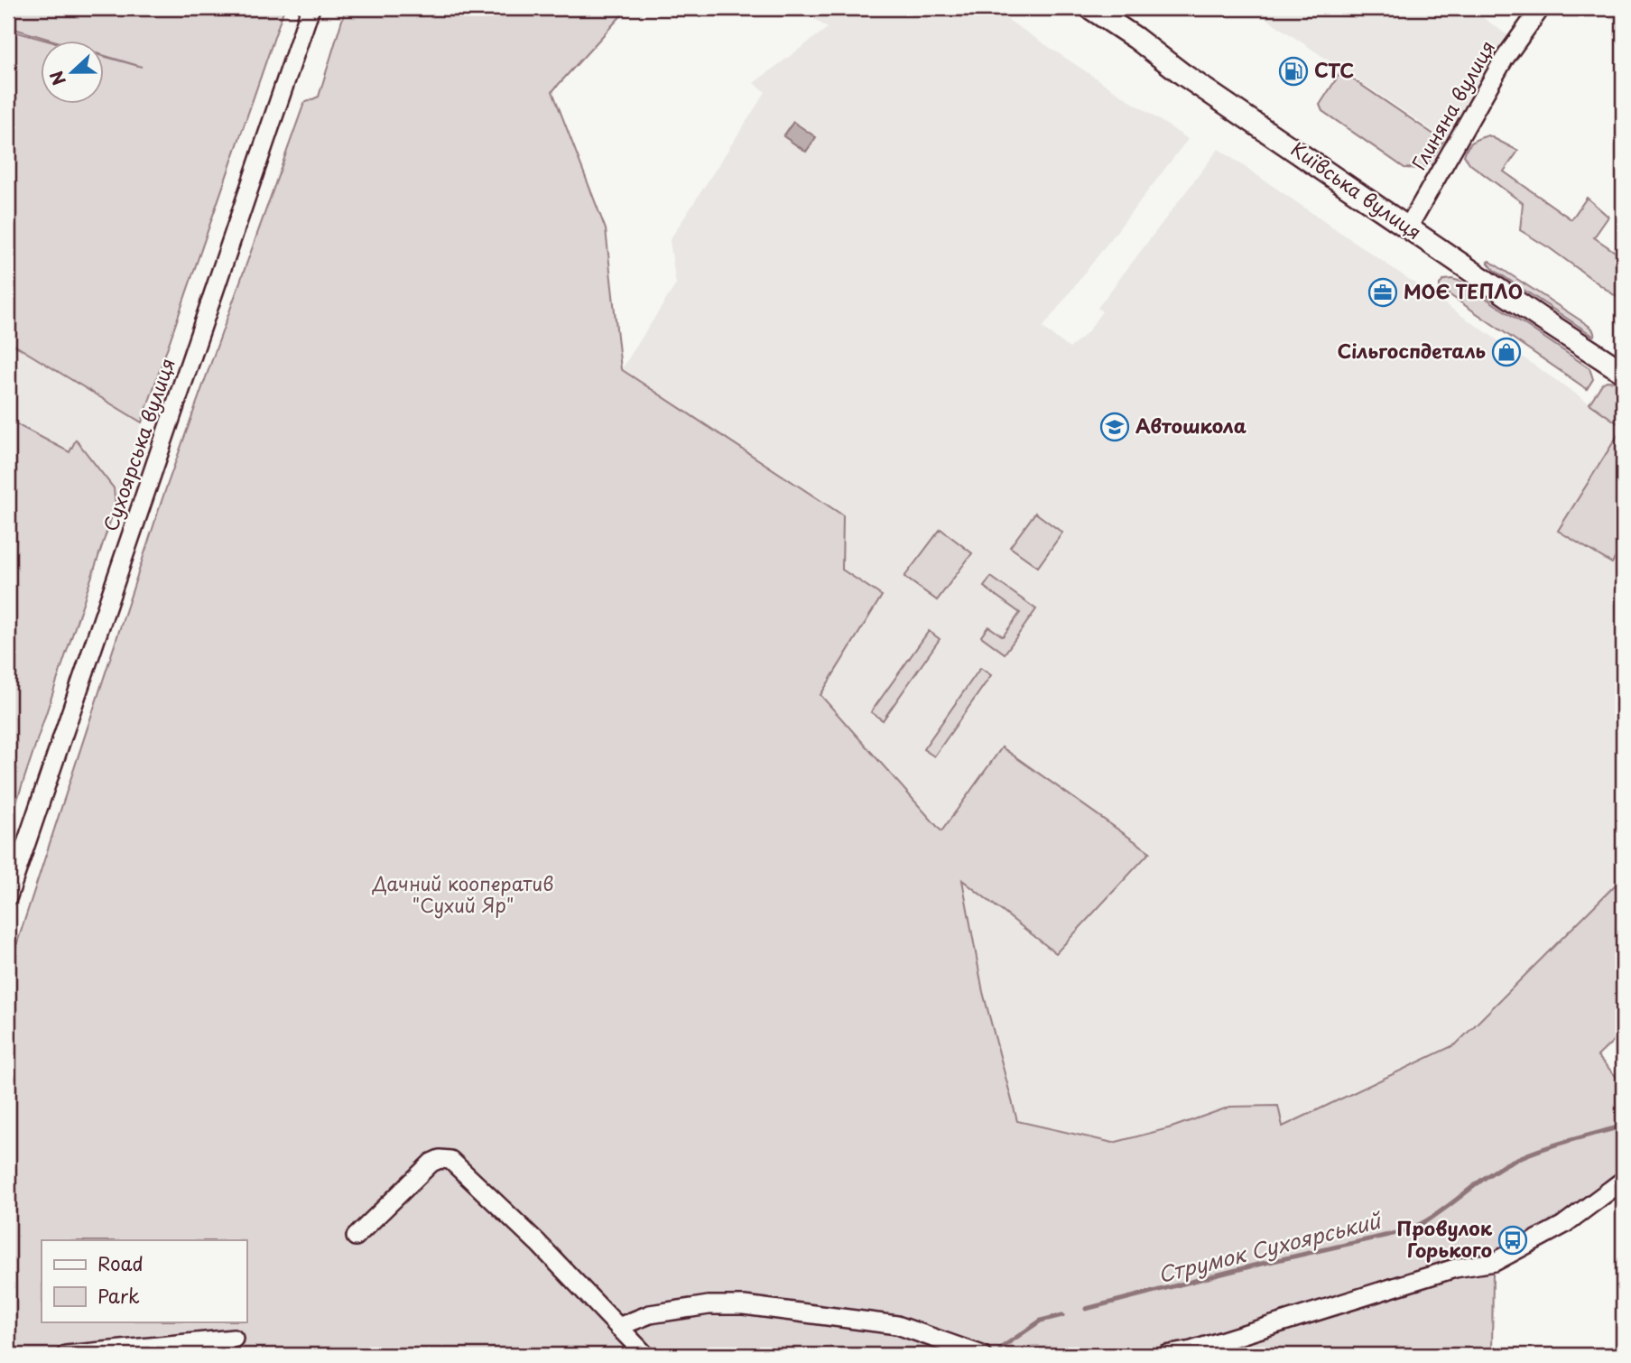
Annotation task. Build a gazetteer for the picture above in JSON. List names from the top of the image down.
{
  "streets": {
    "main road": ["Київська вулиця"],
    "street": ["Глиняна вулиця", "Сухоярська вулиця"]
  },
  "crossings": [
    ["Глиняна вулиця", "Київська вулиця"]
  ],
  "water": ["Струмок Сухоярський"],
  "parks": ["Дачний кооператив \"Сухий Яр\""],
  "places": {
    "fuel station": ["СТС"],
    "office": ["МОЄ ТЕПЛО"],
    "shop": ["Сільгоспдеталь"],
    "school or university": ["Автошкола"],
    "bus stop": ["Провулок Горького"]
  },
  "legend": ["Road", "Park"],
  "north": "left"
}
